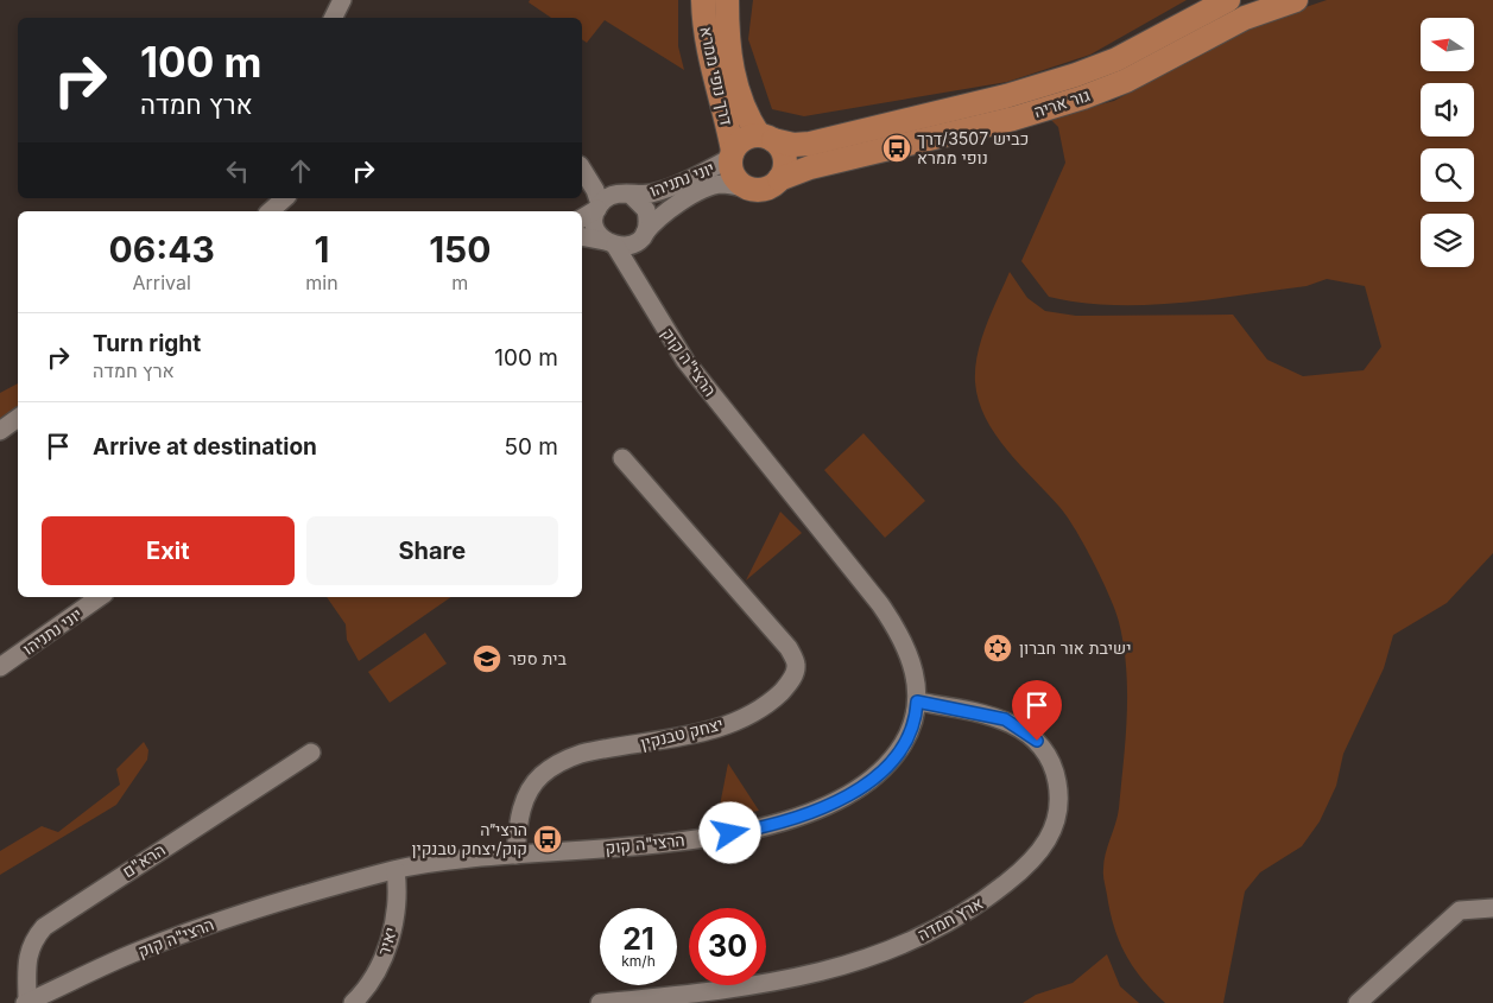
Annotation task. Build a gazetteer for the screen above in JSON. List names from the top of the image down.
{
  "streets": {
    "main road": ["דרך נופי ממרא", "גור אריה"],
    "street": [
      "יוני נתניהו",
      "הרצי\"ה קוק",
      "יצחק טבנקין",
      "הרא\"ם",
      "ארץ חמדה",
      "יאיר"
    ]
  },
  "crossings": [
    ["דרך נופי ממרא", "גור אריה"],
    ["דרך נופי ממרא", "יוני נתניהו"],
    ["גור אריה", "יוני נתניהו"],
    ["יוני נתניהו", "הרצי\"ה קוק"],
    ["הרצי\"ה קוק", "יצחק טבנקין"],
    ["הרצי\"ה קוק", "הרא\"ם"],
    ["הרצי\"ה קוק", "ארץ חמדה"],
    ["הרצי\"ה קוק", "יאיר"]
  ],
  "places": {
    "bus stop": ["כביש 3507/דרך נופי ממרא", "הרצי״ה קוק/יצחק טבנקין"],
    "synagogue": ["ישיבת אור חברון"],
    "school or university": ["בית ספר"]
  },
  "north": "left",
  "page": {
    "turn": ["100 m", "ארץ חמדה"],
    "eta": [
      "06:43",
      "Arrival",
      "1",
      "min",
      "150",
      "m"
    ],
    "list": [
      {
        "name": "Turn right",
        "note": "ארץ חמדה",
        "value": "100 m"
      },
      {
        "name": "Arrive at destination",
        "value": "50 m"
      }
    ],
    "buttons": ["Exit", "Share"],
    "speed": "21 km/h",
    "limit": "30"
  }
}
